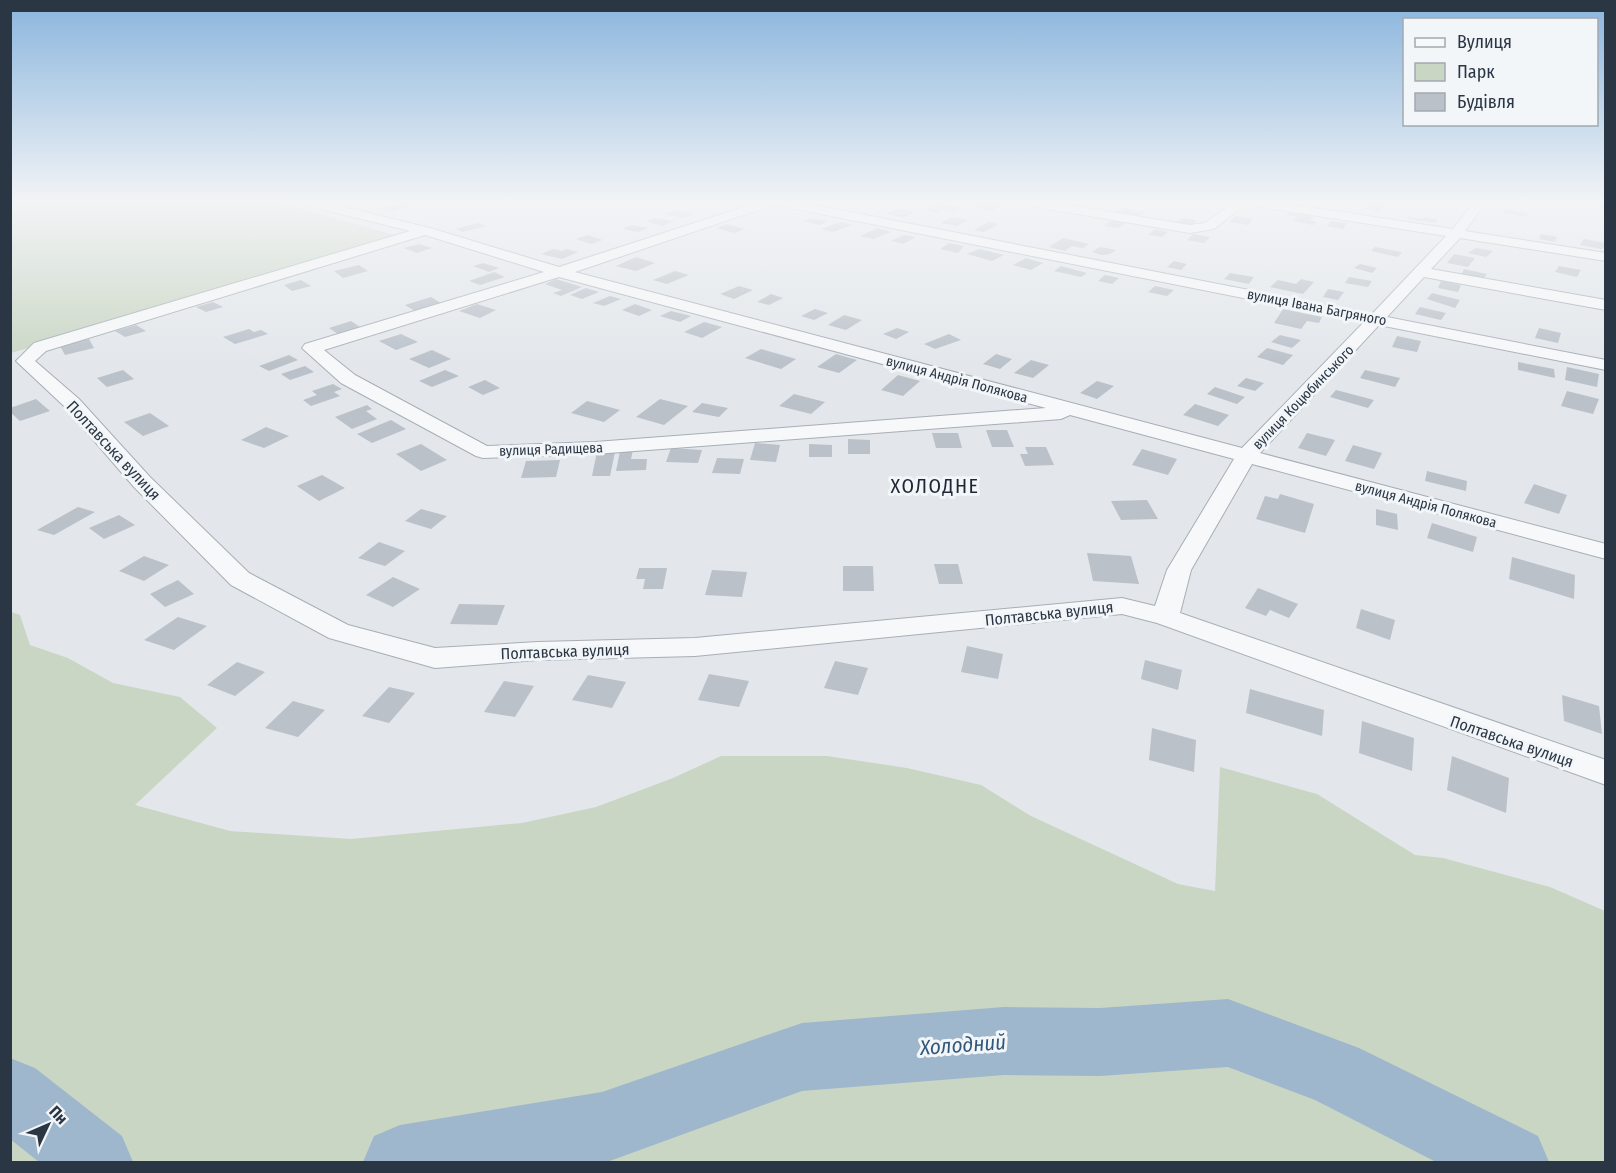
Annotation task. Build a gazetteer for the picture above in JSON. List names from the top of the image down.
{
  "streets": {
    "street": [
      "вулиця Івана Багряного",
      "вулиця Андрія Полякова",
      "вулиця Коцюбинського",
      "вулиця Радищева",
      "Полтавська вулиця"
    ]
  },
  "crossings": [
    ["вулиця Івана Багряного", "вулиця Коцюбинського"],
    ["вулиця Андрія Полякова", "вулиця Коцюбинського"],
    ["вулиця Андрія Полякова", "вулиця Радищева"],
    ["вулиця Коцюбинського", "Полтавська вулиця"]
  ],
  "districts": ["ХОЛОДНЕ"],
  "water": ["Холодний"],
  "legend": ["Вулиця", "Парк", "Будівля"],
  "north": "top right"
}
